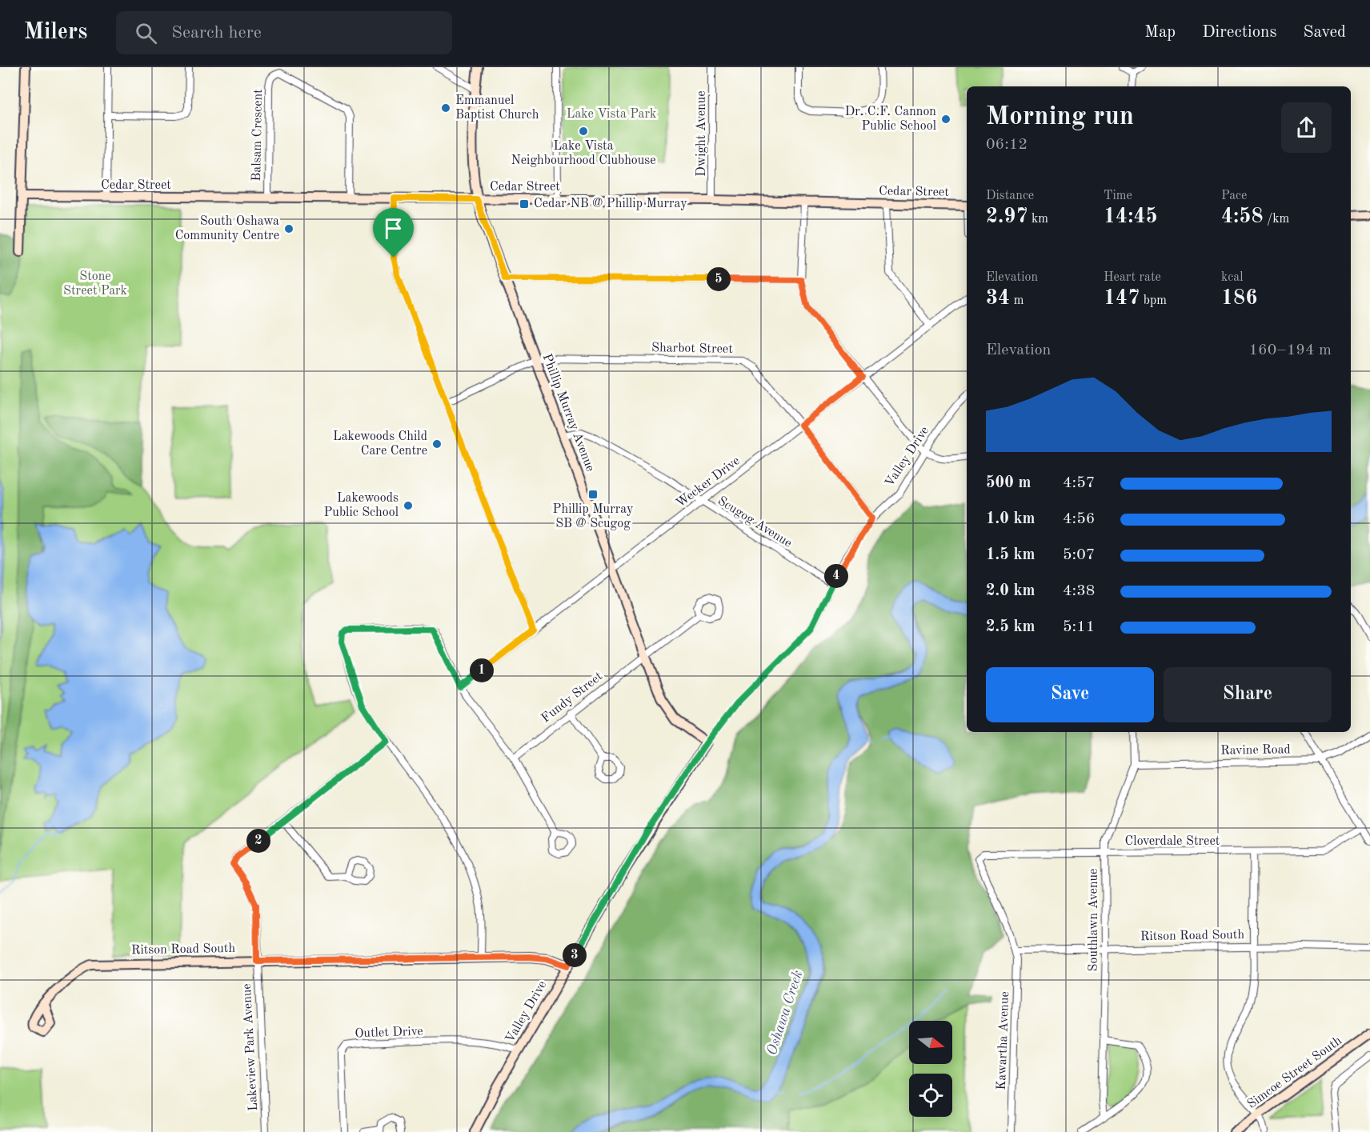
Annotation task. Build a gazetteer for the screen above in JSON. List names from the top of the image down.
{
  "streets": {
    "street": [
      "Dwight Avenue",
      "Balsam Crescent",
      "Cedar Street",
      "Sharbot Street",
      "Phillip Murray Avenue",
      "Valley Drive",
      "Wecker Drive",
      "Scugog Avenue",
      "Fundy Street",
      "Ravine Road",
      "Cloverdale Street",
      "Southlawn Avenue",
      "Ritson Road South",
      "Outlet Drive",
      "Kawartha Avenue",
      "Lakeview Park Avenue",
      "Simcoe Street South"
    ]
  },
  "crossings": [
    ["Dwight Avenue", "Cedar Street"],
    ["Balsam Crescent", "Cedar Street"],
    ["Cedar Street", "Phillip Murray Avenue"],
    ["Sharbot Street", "Phillip Murray Avenue"],
    ["Sharbot Street", "Valley Drive"],
    ["Sharbot Street", "Wecker Drive"],
    ["Phillip Murray Avenue", "Valley Drive"],
    ["Phillip Murray Avenue", "Wecker Drive"],
    ["Phillip Murray Avenue", "Scugog Avenue"],
    ["Phillip Murray Avenue", "Fundy Street"],
    ["Valley Drive", "Scugog Avenue"],
    ["Valley Drive", "Ritson Road South"],
    ["Valley Drive", "Outlet Drive"],
    ["Wecker Drive", "Scugog Avenue"],
    ["Ravine Road", "Southlawn Avenue"],
    ["Cloverdale Street", "Southlawn Avenue"],
    ["Cloverdale Street", "Kawartha Avenue"],
    ["Southlawn Avenue", "Ritson Road South"],
    ["Ritson Road South", "Kawartha Avenue"],
    ["Ritson Road South", "Lakeview Park Avenue"]
  ],
  "water": ["Oshawa Creek"],
  "parks": ["Lake Vista Park", "Stone Street Park"],
  "places": {
    "other": [
      "Emmanuel Baptist Church",
      "Dr. C.F. Cannon Public School",
      "Lake Vista Neighbourhood Clubhouse",
      "South Oshawa Community Centre",
      "Lakewoods Child Care Centre",
      "Lakewoods Public School"
    ],
    "transit": ["Cedar NB @ Phillip Murray", "Phillip Murray SB @ Scugog"]
  },
  "north": "right",
  "page": {
    "header": "Milers",
    "search": "Search here",
    "nav": ["Map", "Directions", "Saved"],
    "heading": ["Morning run", "06:12"],
    "stats": [
      ["Distance", "2.97 km"],
      ["Time", "14:45"],
      ["Pace", "4:58 /km"],
      ["Elevation", "34 m"],
      ["Heart rate", "147 bpm"],
      ["kcal", "186"]
    ],
    "pins": [
      "5",
      "4",
      "1",
      "2",
      "3"
    ],
    "chart": ["Elevation", "160–194 m"],
    "list": [
      {
        "name": "500 m",
        "note": "4:57"
      },
      {
        "name": "1.0 km",
        "note": "4:56"
      },
      {
        "name": "1.5 km",
        "note": "5:07"
      },
      {
        "name": "2.0 km",
        "note": "4:38"
      },
      {
        "name": "2.5 km",
        "note": "5:11"
      }
    ],
    "buttons": ["Save", "Share"]
  }
}
